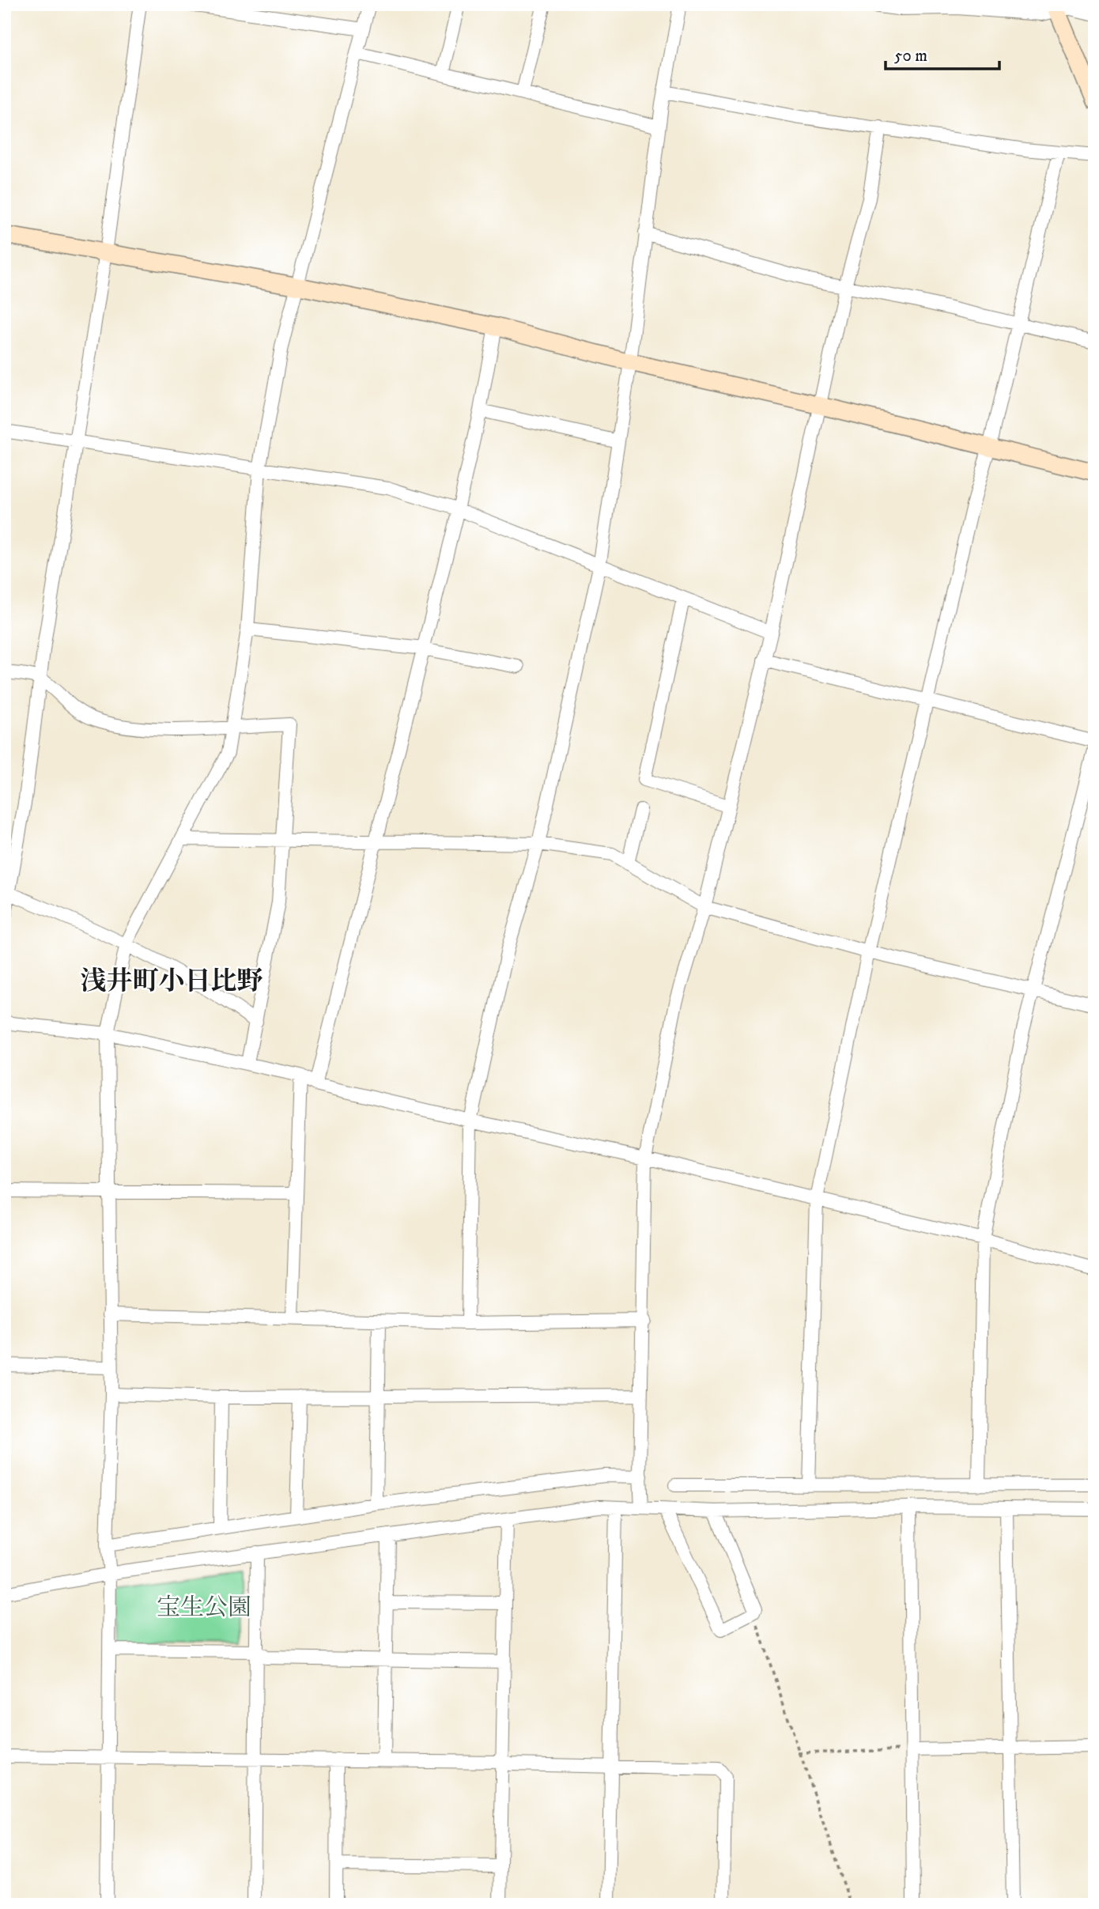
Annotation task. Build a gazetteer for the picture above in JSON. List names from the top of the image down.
{
  "districts": ["浅井町小日比野"],
  "parks": ["宝生公園"],
  "scale_bar": "50 m"
}
